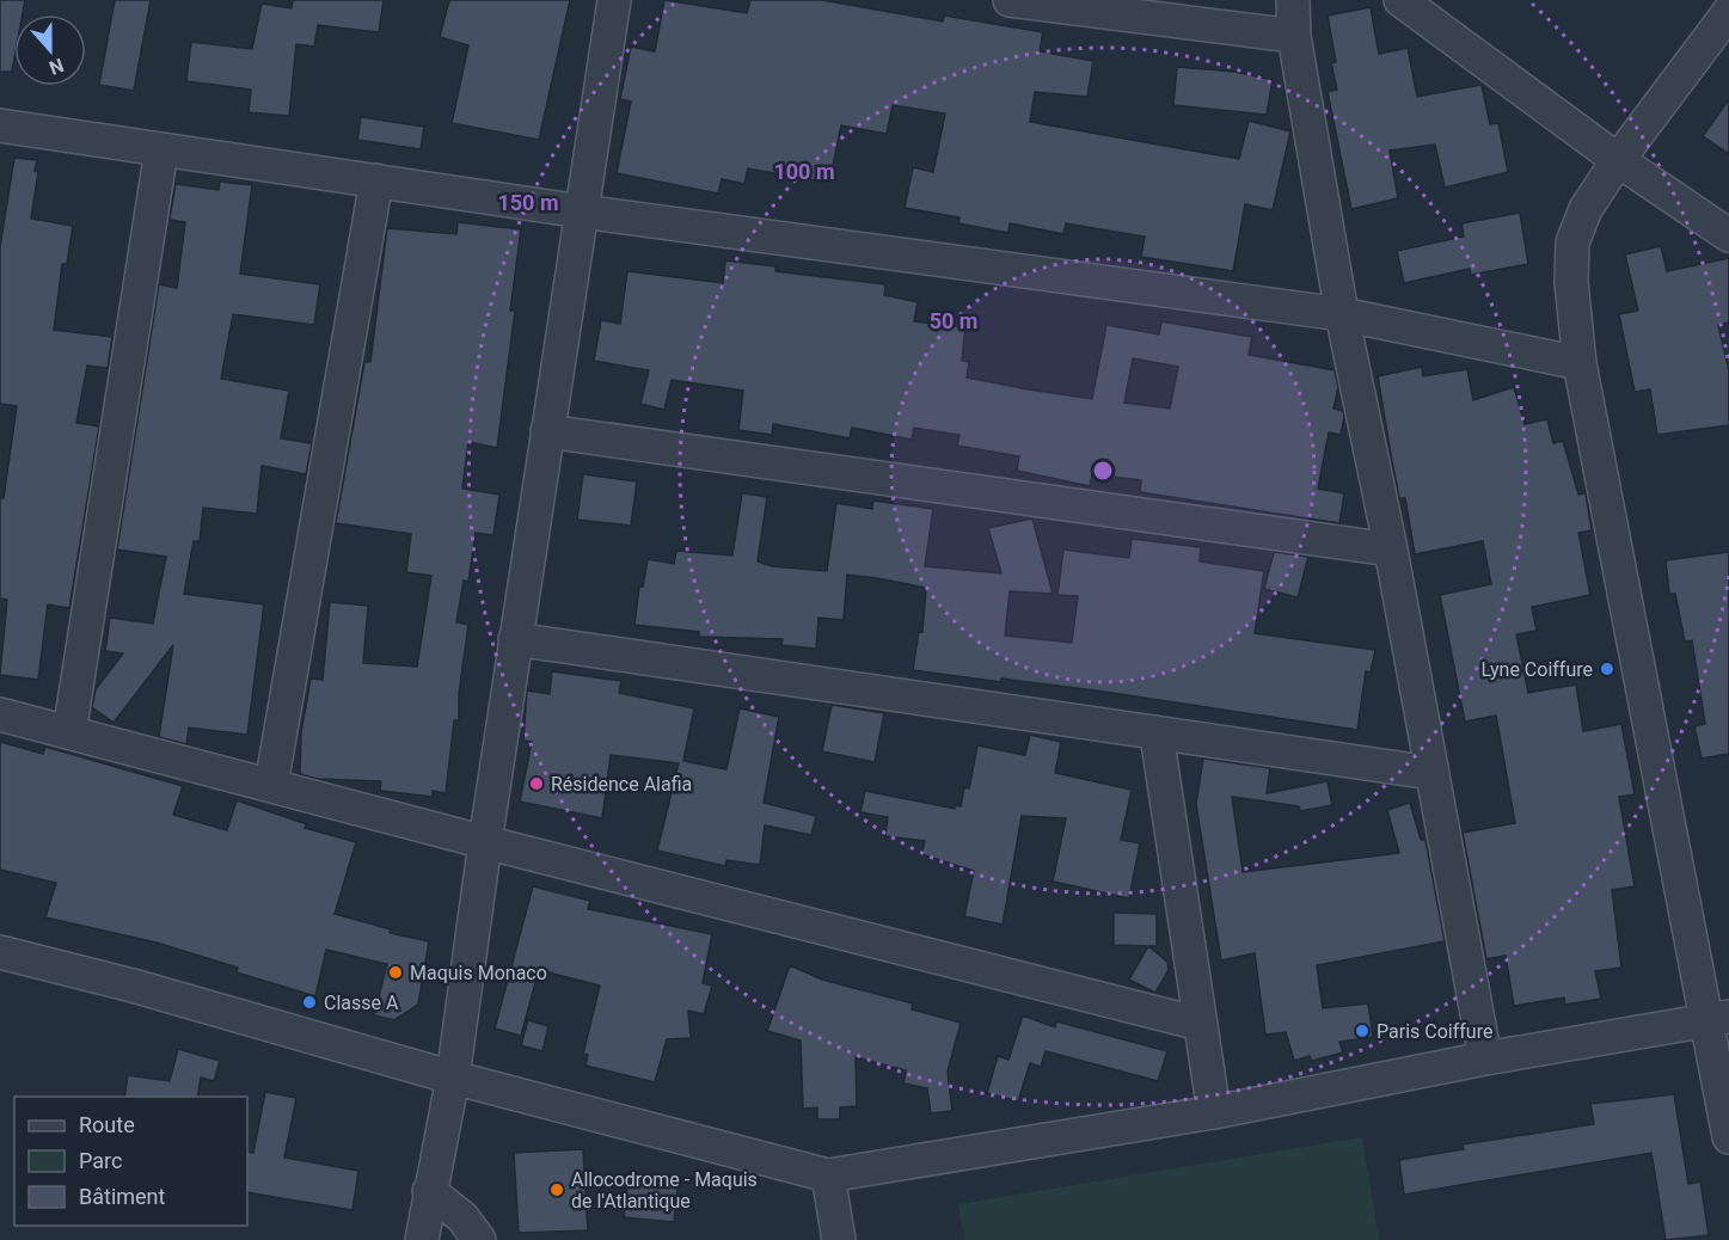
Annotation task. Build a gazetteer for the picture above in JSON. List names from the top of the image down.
{
  "places": [
    "Lyne Coiffure",
    "Résidence Alafia",
    "Maquis Monaco",
    "Classe A",
    "Paris Coiffure",
    "Allocodrome - Maquis de l'Atlantique"
  ],
  "legend": ["Route", "Parc", "Bâtiment"],
  "north": "bottom",
  "rings": ["100 m", "150 m", "50 m"]
}
